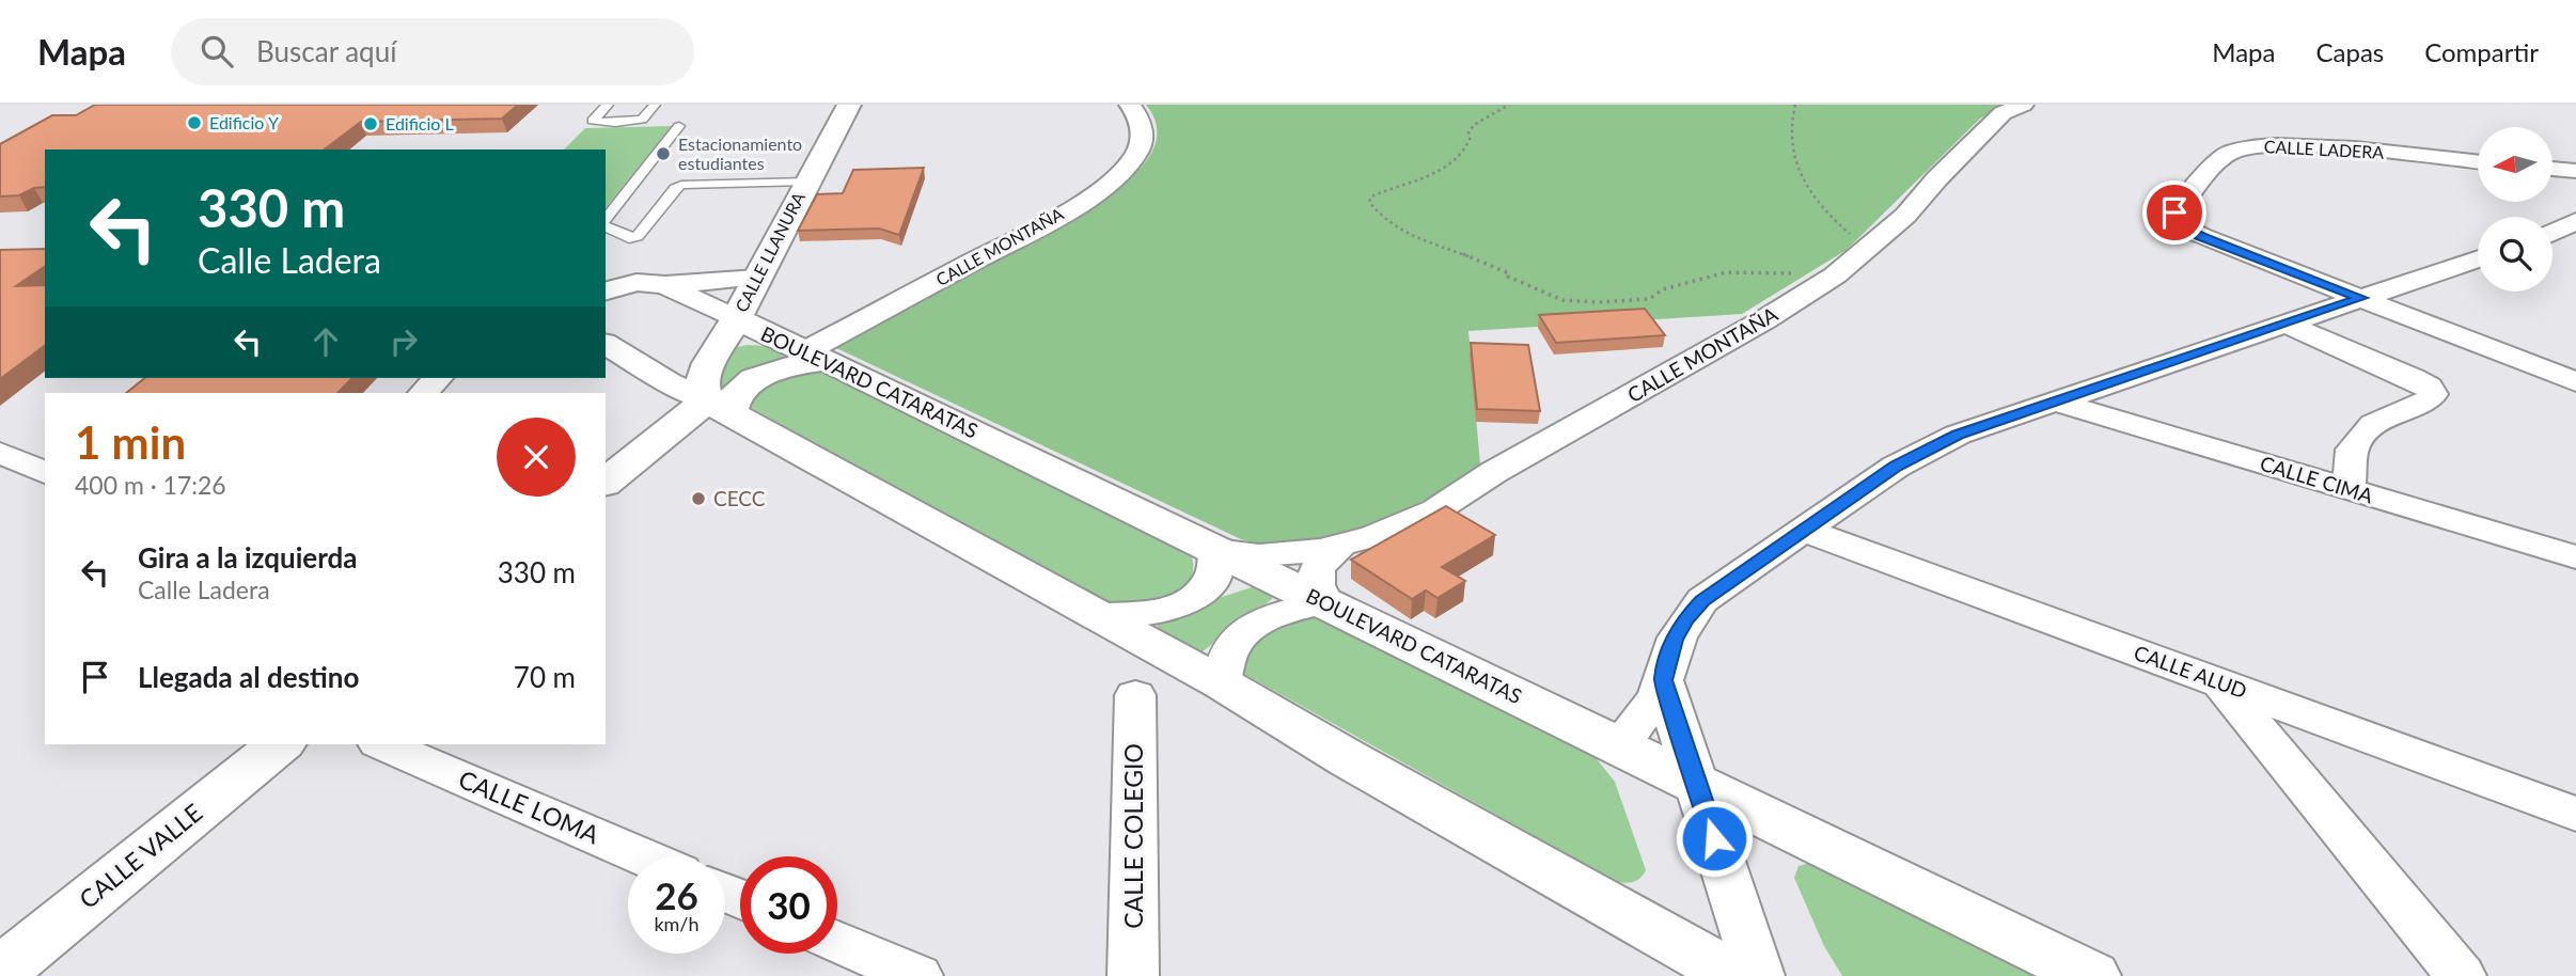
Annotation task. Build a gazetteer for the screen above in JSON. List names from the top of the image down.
{
  "streets": {
    "street": [
      "CALLE LADERA",
      "CALLE MONTAÑA",
      "CALLE LLANURA",
      "BOULEVARD CATARATAS",
      "CALLE CIMA",
      "CALLE ALUD",
      "CALLE LOMA",
      "CALLE COLEGIO",
      "CALLE VALLE"
    ]
  },
  "crossings": [
    ["CALLE MONTAÑA", "BOULEVARD CATARATAS"],
    ["CALLE LLANURA", "BOULEVARD CATARATAS"]
  ],
  "places": [
    "Edificio Y",
    "Edificio L",
    "Estacionamiento estudiantes",
    "CECC"
  ],
  "north": "left",
  "page": {
    "header": "Mapa",
    "search": "Buscar aquí",
    "nav": ["Mapa", "Capas", "Compartir"],
    "turn": ["330 m", "Calle Ladera"],
    "heading": ["1 min", "400 m · 17:26"],
    "list": [
      {
        "name": "Gira a la izquierda",
        "note": "Calle Ladera",
        "value": "330 m"
      },
      {
        "name": "Llegada al destino",
        "value": "70 m"
      }
    ],
    "speed": "26 km/h",
    "limit": "30"
  }
}
